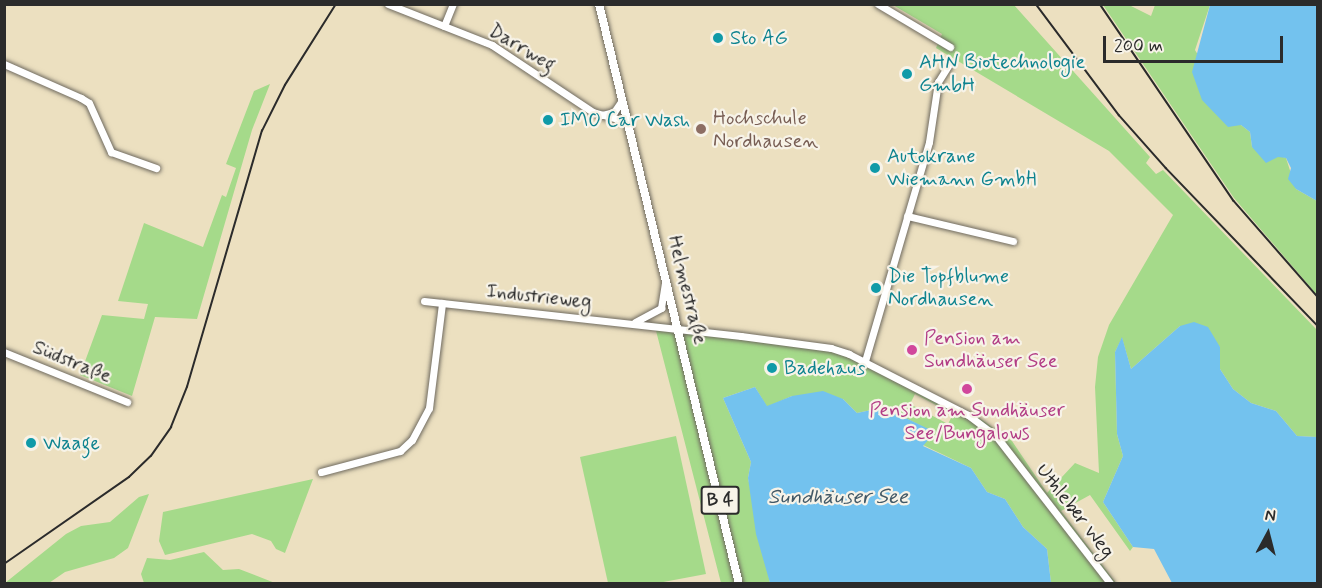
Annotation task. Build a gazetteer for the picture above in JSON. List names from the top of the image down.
{
  "streets": {
    "main road": ["Helmestraße", "B 4"],
    "street": [
      "Darrweg",
      "Industrieweg",
      "Südstraße",
      "Uthleber Weg"
    ]
  },
  "crossings": [
    ["Darrweg", "Helmestraße"],
    ["Helmestraße", "Industrieweg"],
    ["Helmestraße", "Uthleber Weg"],
    ["Industrieweg", "Uthleber Weg"]
  ],
  "water": ["Sundhäuser See"],
  "places": [
    "Sto AG",
    "AHN Biotechnologie GmbH",
    "IMO Car Wash",
    "Hochschule Nordhausen",
    "Autokrane Wiemann GmbH",
    "Die Topfblume Nordhausen",
    "Pension am Sundhäuser See",
    "Badehaus",
    "Pension am Sundhäuser See/Bungalows",
    "Waage"
  ],
  "scale_bar": "200 m",
  "north": "top"
}
